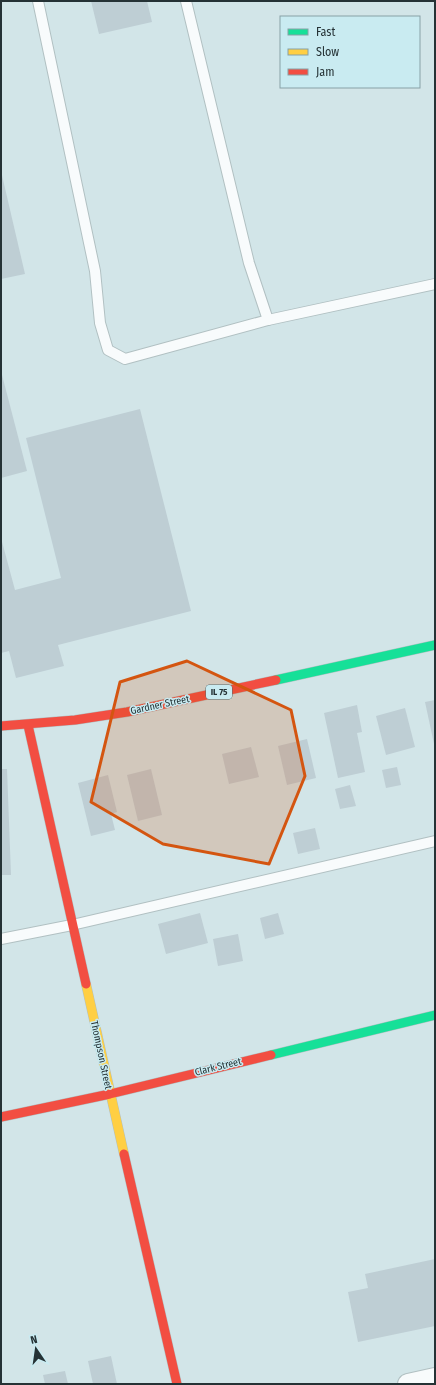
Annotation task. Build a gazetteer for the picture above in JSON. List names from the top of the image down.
{
  "streets": {
    "street": [
      "IL 75",
      "Gardner Street",
      "Thompson Street",
      "Clark Street"
    ]
  },
  "crossings": [
    ["Gardner Street", "Thompson Street"],
    ["Thompson Street", "Clark Street"]
  ],
  "legend": ["Fast", "Slow", "Jam"],
  "north": "top"
}
